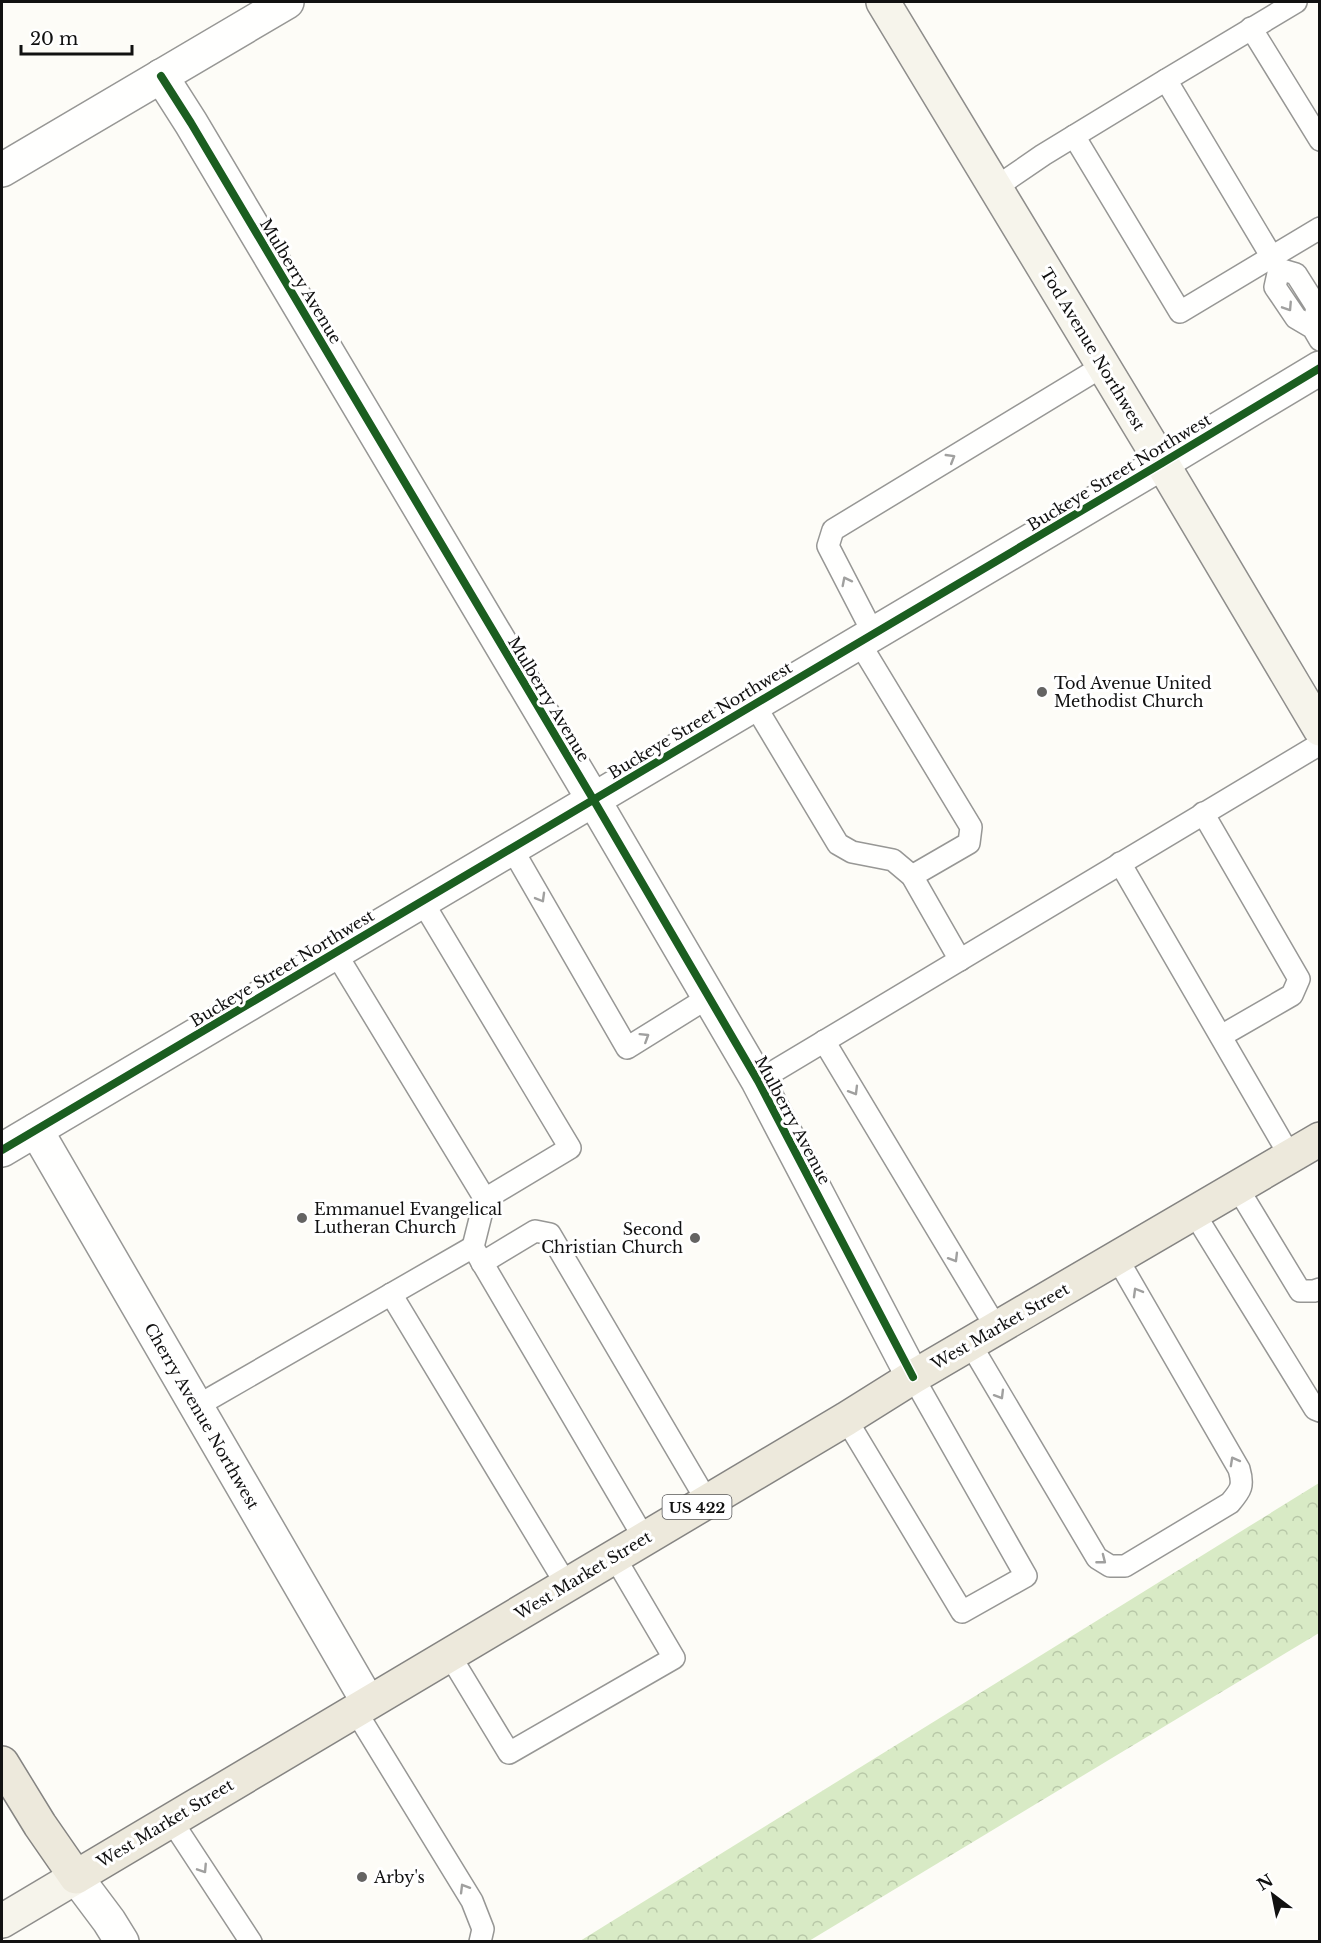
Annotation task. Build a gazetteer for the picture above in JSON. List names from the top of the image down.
{
  "streets": {
    "main road": ["Tod Avenue Northwest", "West Market Street", "US 422"],
    "street": ["Mulberry Avenue", "Buckeye Street Northwest", "Cherry Avenue Northwest"]
  },
  "crossings": [
    ["Mulberry Avenue", "Buckeye Street Northwest"],
    ["Mulberry Avenue", "West Market Street"],
    ["Tod Avenue Northwest", "Buckeye Street Northwest"],
    ["Buckeye Street Northwest", "Cherry Avenue Northwest"],
    ["West Market Street", "Cherry Avenue Northwest"]
  ],
  "places": [
    "Tod Avenue United Methodist Church",
    "Emmanuel Evangelical Lutheran Church",
    "Second Christian Church",
    "Arby's"
  ],
  "scale_bar": "20 m",
  "north": "top left"
}
